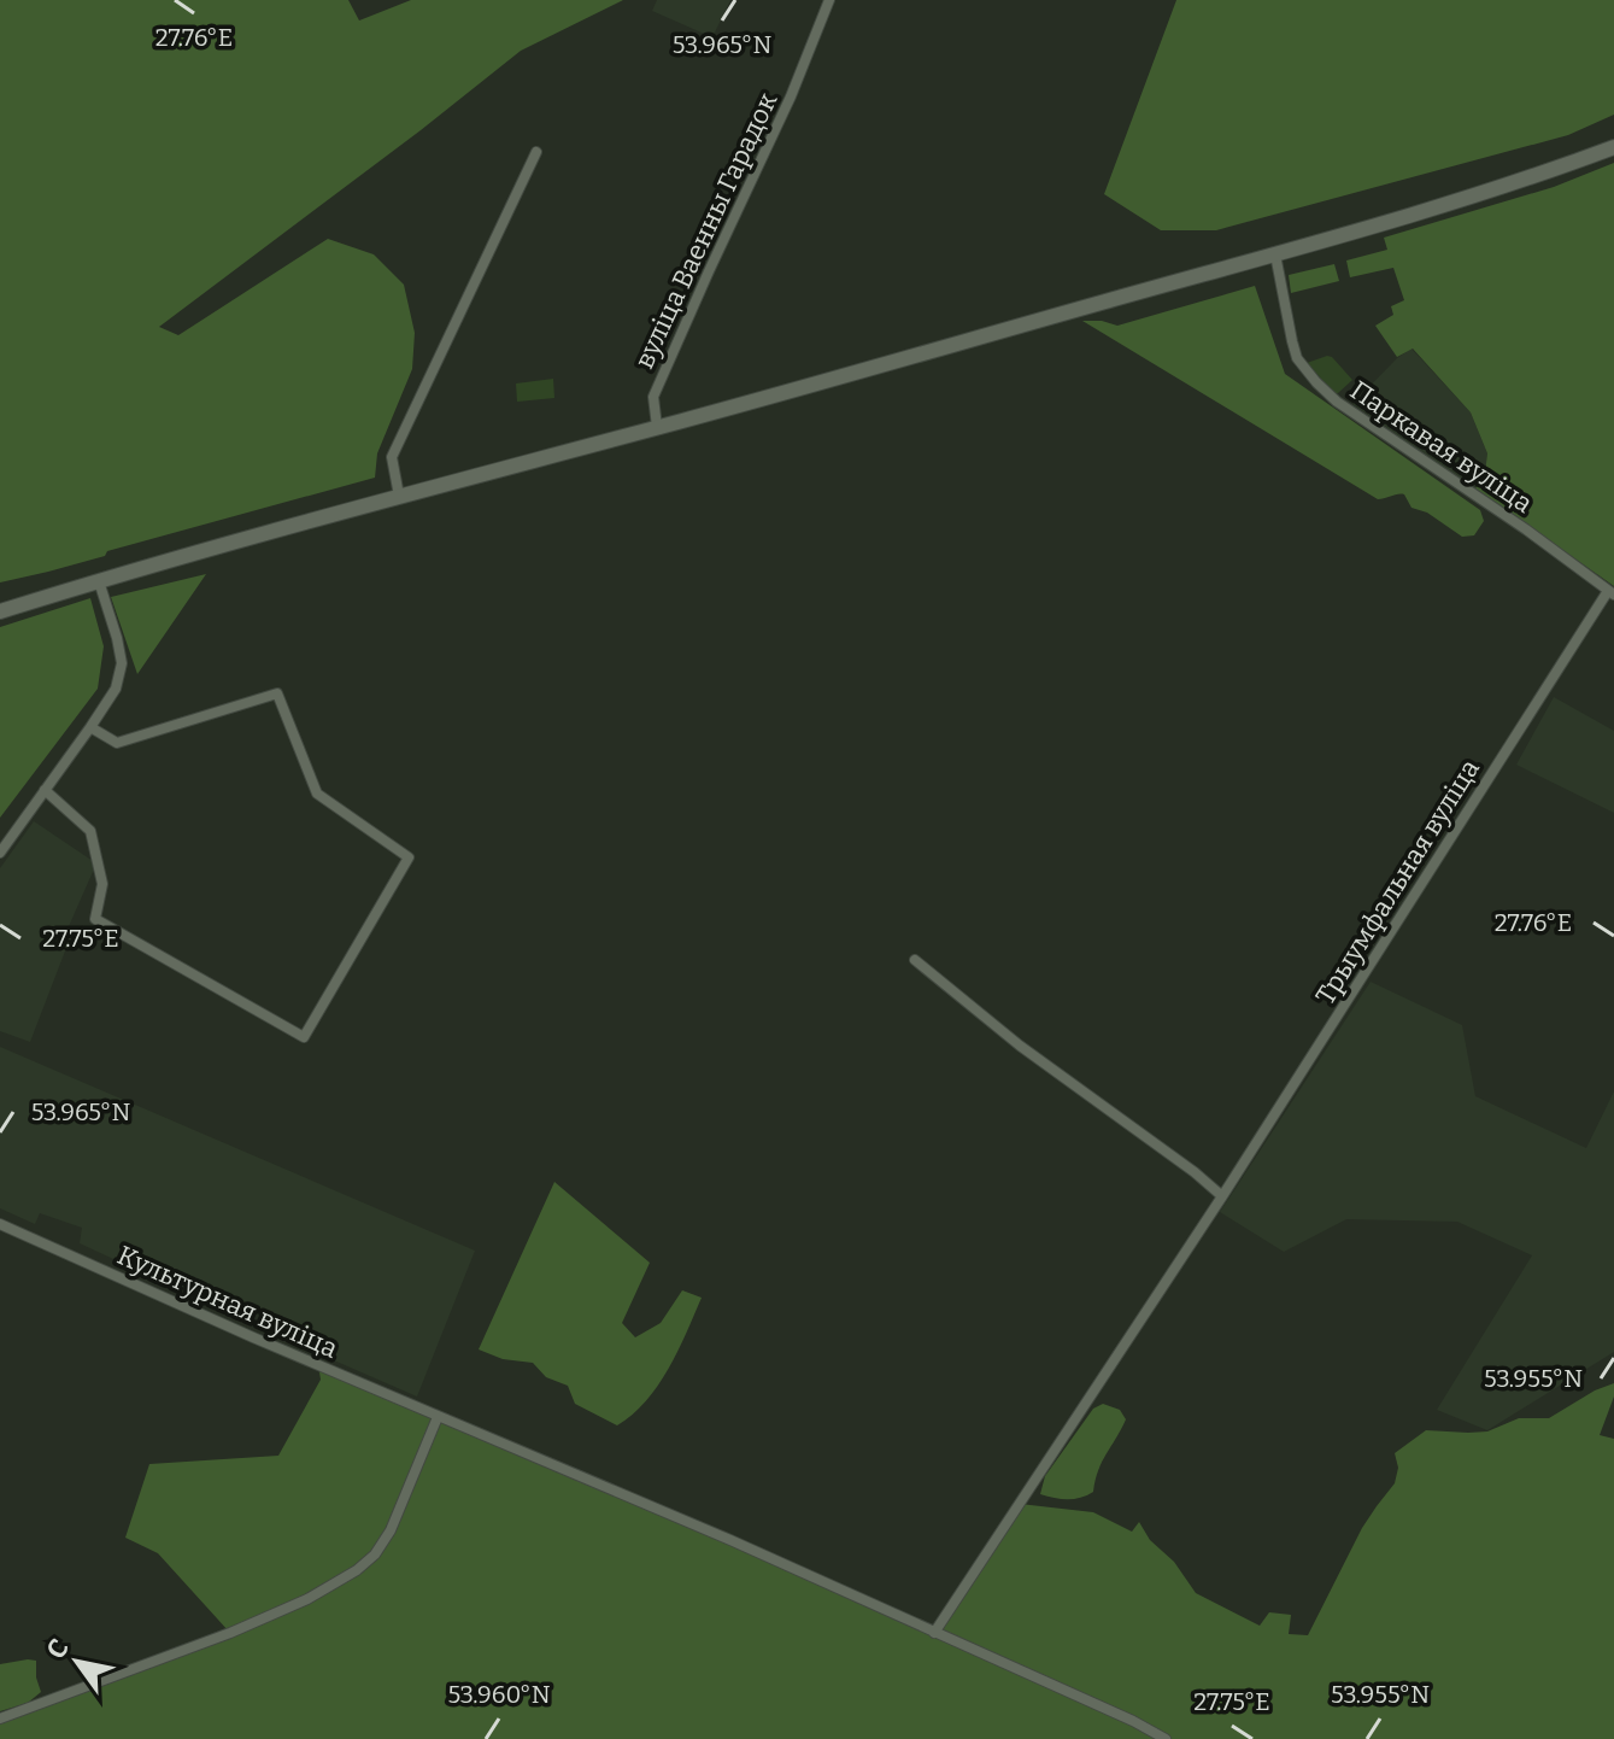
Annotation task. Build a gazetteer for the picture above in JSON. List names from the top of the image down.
{
  "streets": {
    "street": [
      "вуліца Ваенны Гарадок",
      "Паркавая вуліца",
      "Трыумфальная вуліца",
      "Культурная вуліца"
    ]
  },
  "crossings": [
    ["Паркавая вуліца", "Трыумфальная вуліца"],
    ["Трыумфальная вуліца", "Культурная вуліца"]
  ],
  "north": "top left",
  "coordinates": [
    "27.76°E",
    "53.965°N",
    "27.75°E",
    "53.955°N",
    "53.960°N"
  ]
}
